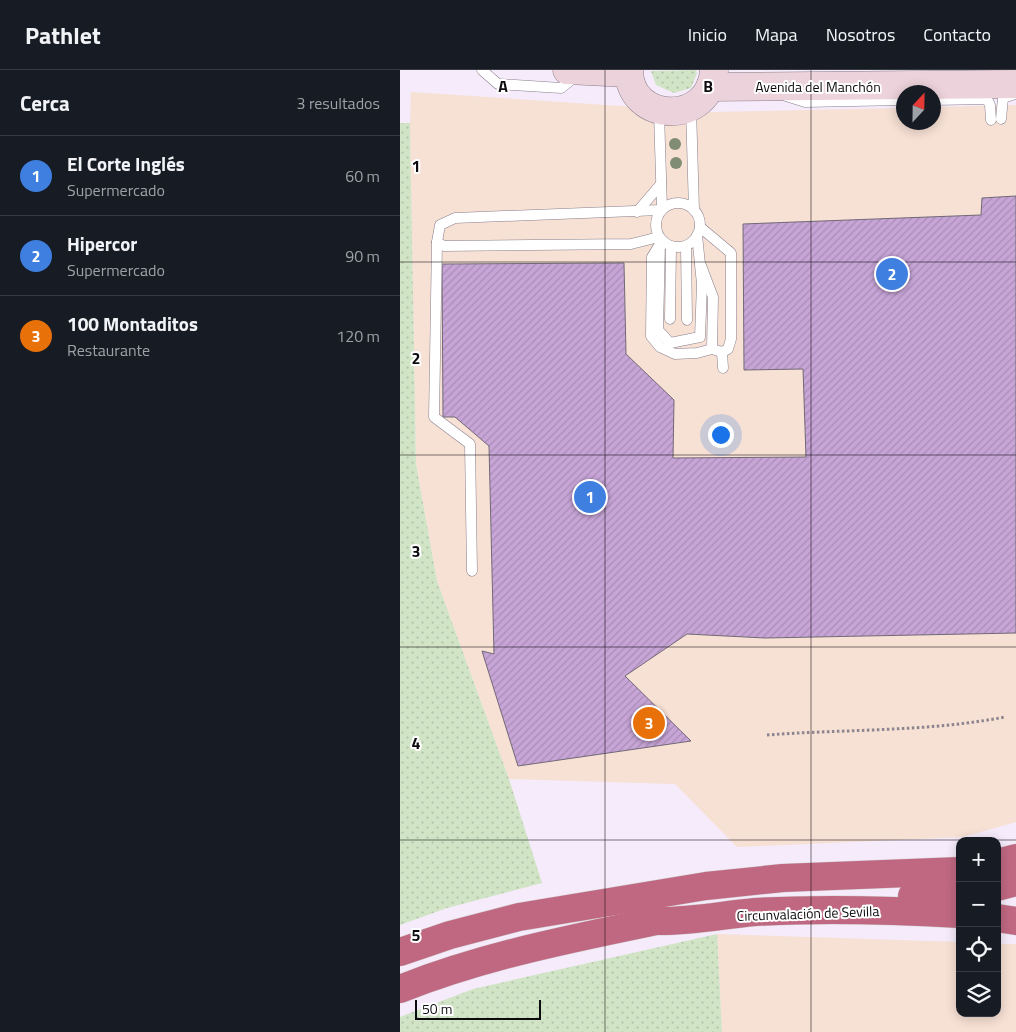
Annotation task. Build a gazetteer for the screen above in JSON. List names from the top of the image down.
{
  "streets": {
    "highway": ["Circunvalación de Sevilla"],
    "main road": ["Avenida del Manchón"]
  },
  "scale_bar": "50 m",
  "north": "top",
  "page": {
    "header": "Pathlet",
    "nav": [
      "Inicio",
      "Mapa",
      "Nosotros",
      "Contacto"
    ],
    "heading": ["Cerca", "3 resultados"],
    "list": [
      {
        "mark": "1",
        "name": "El Corte Inglés",
        "note": "Supermercado",
        "value": "60 m"
      },
      {
        "mark": "2",
        "name": "Hipercor",
        "note": "Supermercado",
        "value": "90 m"
      },
      {
        "mark": "3",
        "name": "100 Montaditos",
        "note": "Restaurante",
        "value": "120 m"
      }
    ],
    "pins": ["2", "1", "3"],
    "map_buttons": ["+", "−"],
    "scale": "50 m"
  },
  "grid": {
    "columns": ["A", "B"],
    "rows": [
      "1",
      "2",
      "3",
      "4",
      "5"
    ]
  }
}
